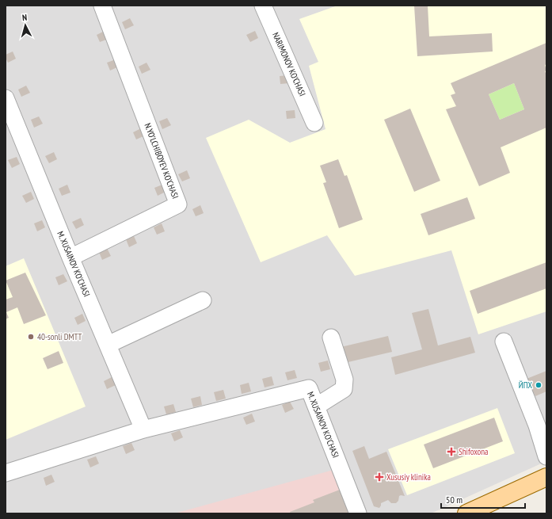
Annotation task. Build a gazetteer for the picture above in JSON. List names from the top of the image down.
{
  "streets": {
    "street": ["NARIMONOV KO'CHASI", "N.YO'LCHIBOYEV KO'CHASI", "M. XUSAINOV KO'CHASI"]
  },
  "crossings": [
    ["N.YO'LCHIBOYEV KO'CHASI", "M. XUSAINOV KO'CHASI"]
  ],
  "places": {
    "other": ["40-sonli DMTT", "ЙПХ"],
    "health": ["Shifoxona", "Xususiy klinika"]
  },
  "scale_bar": "50 m",
  "north": "top"
}
